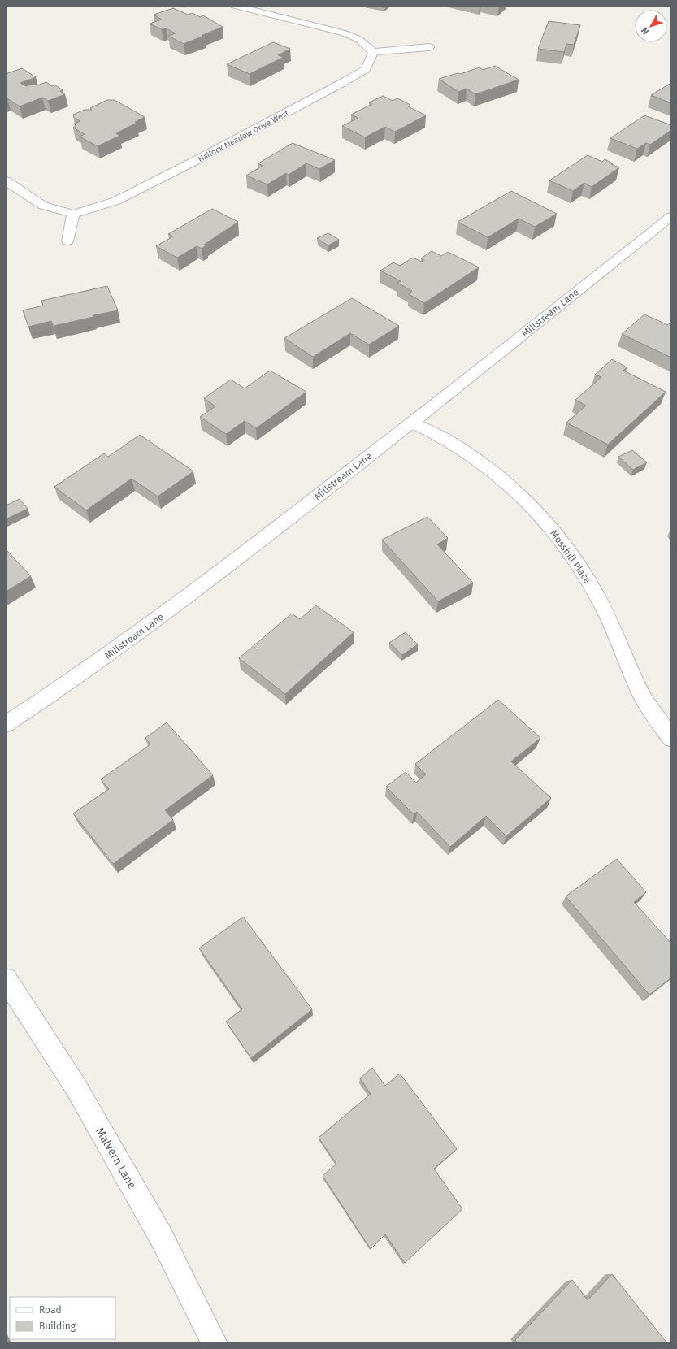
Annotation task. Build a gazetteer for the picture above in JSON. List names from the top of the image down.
{
  "streets": {
    "street": [
      "Hallock Meadow Drive West",
      "Millstream Lane",
      "Mosshill Place",
      "Malvern Lane"
    ]
  },
  "crossings": [
    ["Millstream Lane", "Mosshill Place"]
  ],
  "legend": ["Road", "Building"],
  "north": "bottom left"
}
